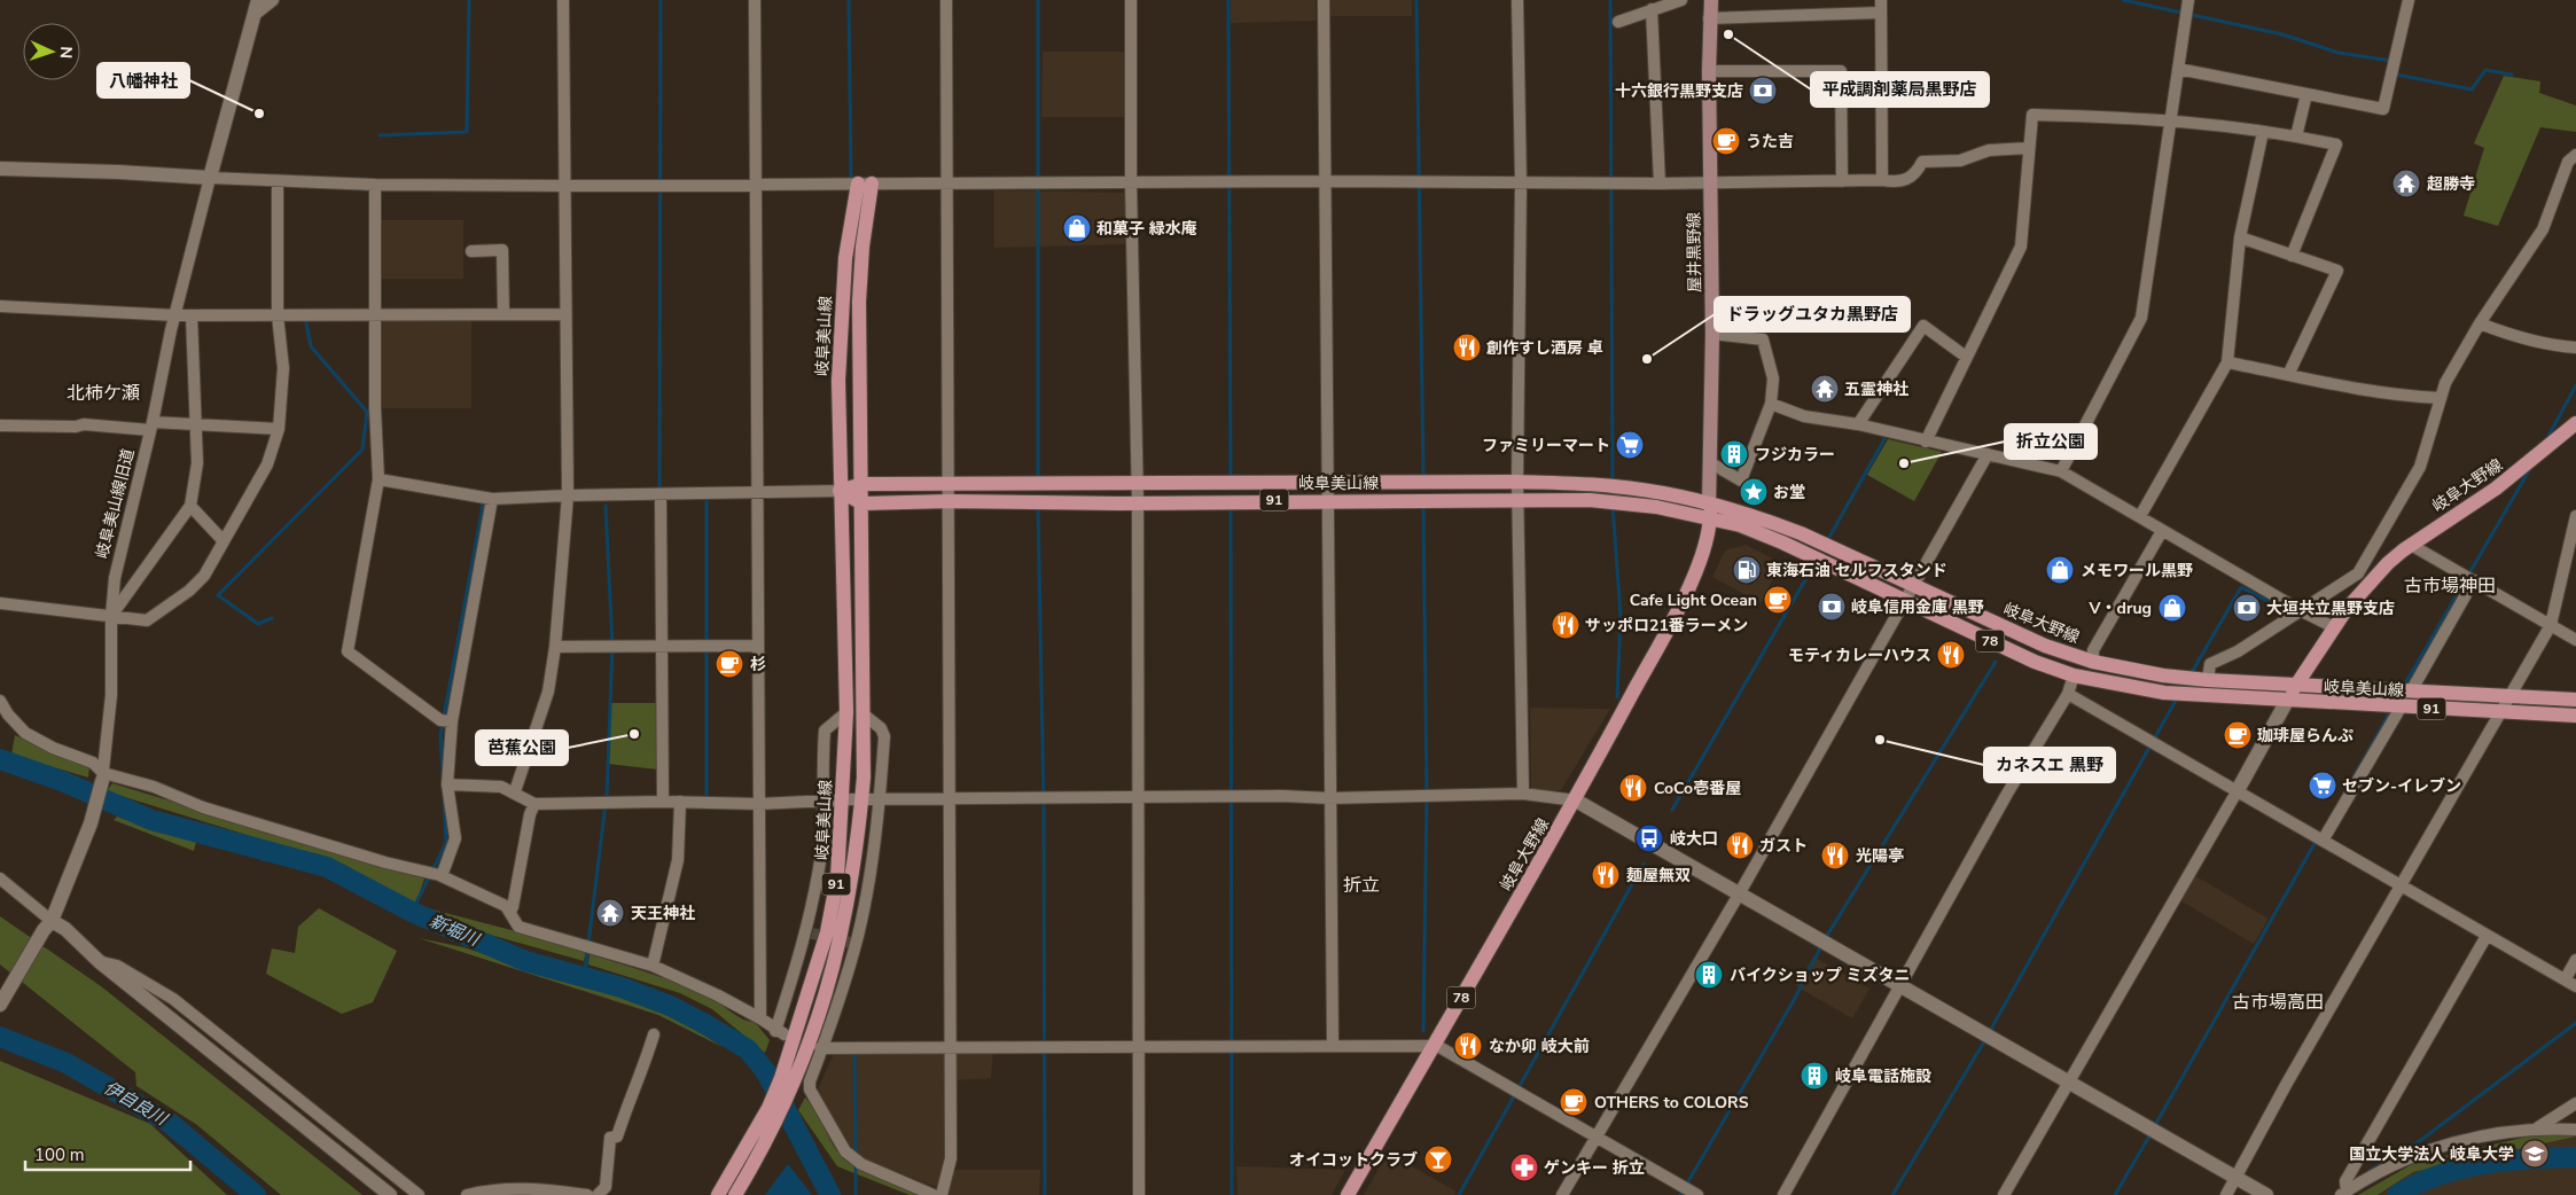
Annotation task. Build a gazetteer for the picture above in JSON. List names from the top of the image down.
{
  "streets": {
    "main road": [
      "屋井黒野線",
      "岐阜美山線",
      "岐阜大野線",
      "91",
      "78"
    ],
    "street": ["岐阜美山線旧道"]
  },
  "crossings": [
    ["屋井黒野線", "岐阜美山線"],
    ["屋井黒野線", "岐阜大野線"],
    ["岐阜美山線", "岐阜大野線"]
  ],
  "districts": [
    "北柿ケ瀬",
    "古市場神田",
    "折立",
    "古市場高田"
  ],
  "water": ["新堀川", "伊自良川"],
  "places": {
    "other": [
      "平成調剤薬局黒野店",
      "八幡神社",
      "ドラッグユタカ黒野店",
      "折立公園",
      "芭蕉公園",
      "カネスエ 黒野"
    ],
    "bank": ["十六銀行黒野支店", "岐阜信用金庫 黒野", "大垣共立黒野支店"],
    "cafe": [
      "うた吉",
      "Cafe Light Ocean",
      "杉",
      "珈琲屋らんぷ",
      "OTHERS to COLORS"
    ],
    "temple": ["超勝寺", "五霊神社", "天王神社"],
    "shop": ["和菓子 緑水庵", "メモワール黒野", "V・drug"],
    "restaurant": [
      "創作すし酒房 卓",
      "サッポロ21番ラーメン",
      "モティカレーハウス",
      "CoCo壱番屋",
      "ガスト",
      "光陽亭",
      "麺屋無双",
      "なか卯 岐大前"
    ],
    "supermarket": ["ファミリーマート", "セブン-イレブン"],
    "building": ["フジカラー", "バイクショップ ミズタニ", "岐阜電話施設"],
    "place": ["お堂"],
    "fuel station": ["東海石油 セルフスタンド"],
    "bus stop": ["岐大口"],
    "school or university": ["国立大学法人 岐阜大学"],
    "bar": ["オイコットクラブ"],
    "pharmacy": ["ゲンキー 折立"]
  },
  "scale_bar": "100 m",
  "north": "right"
}
